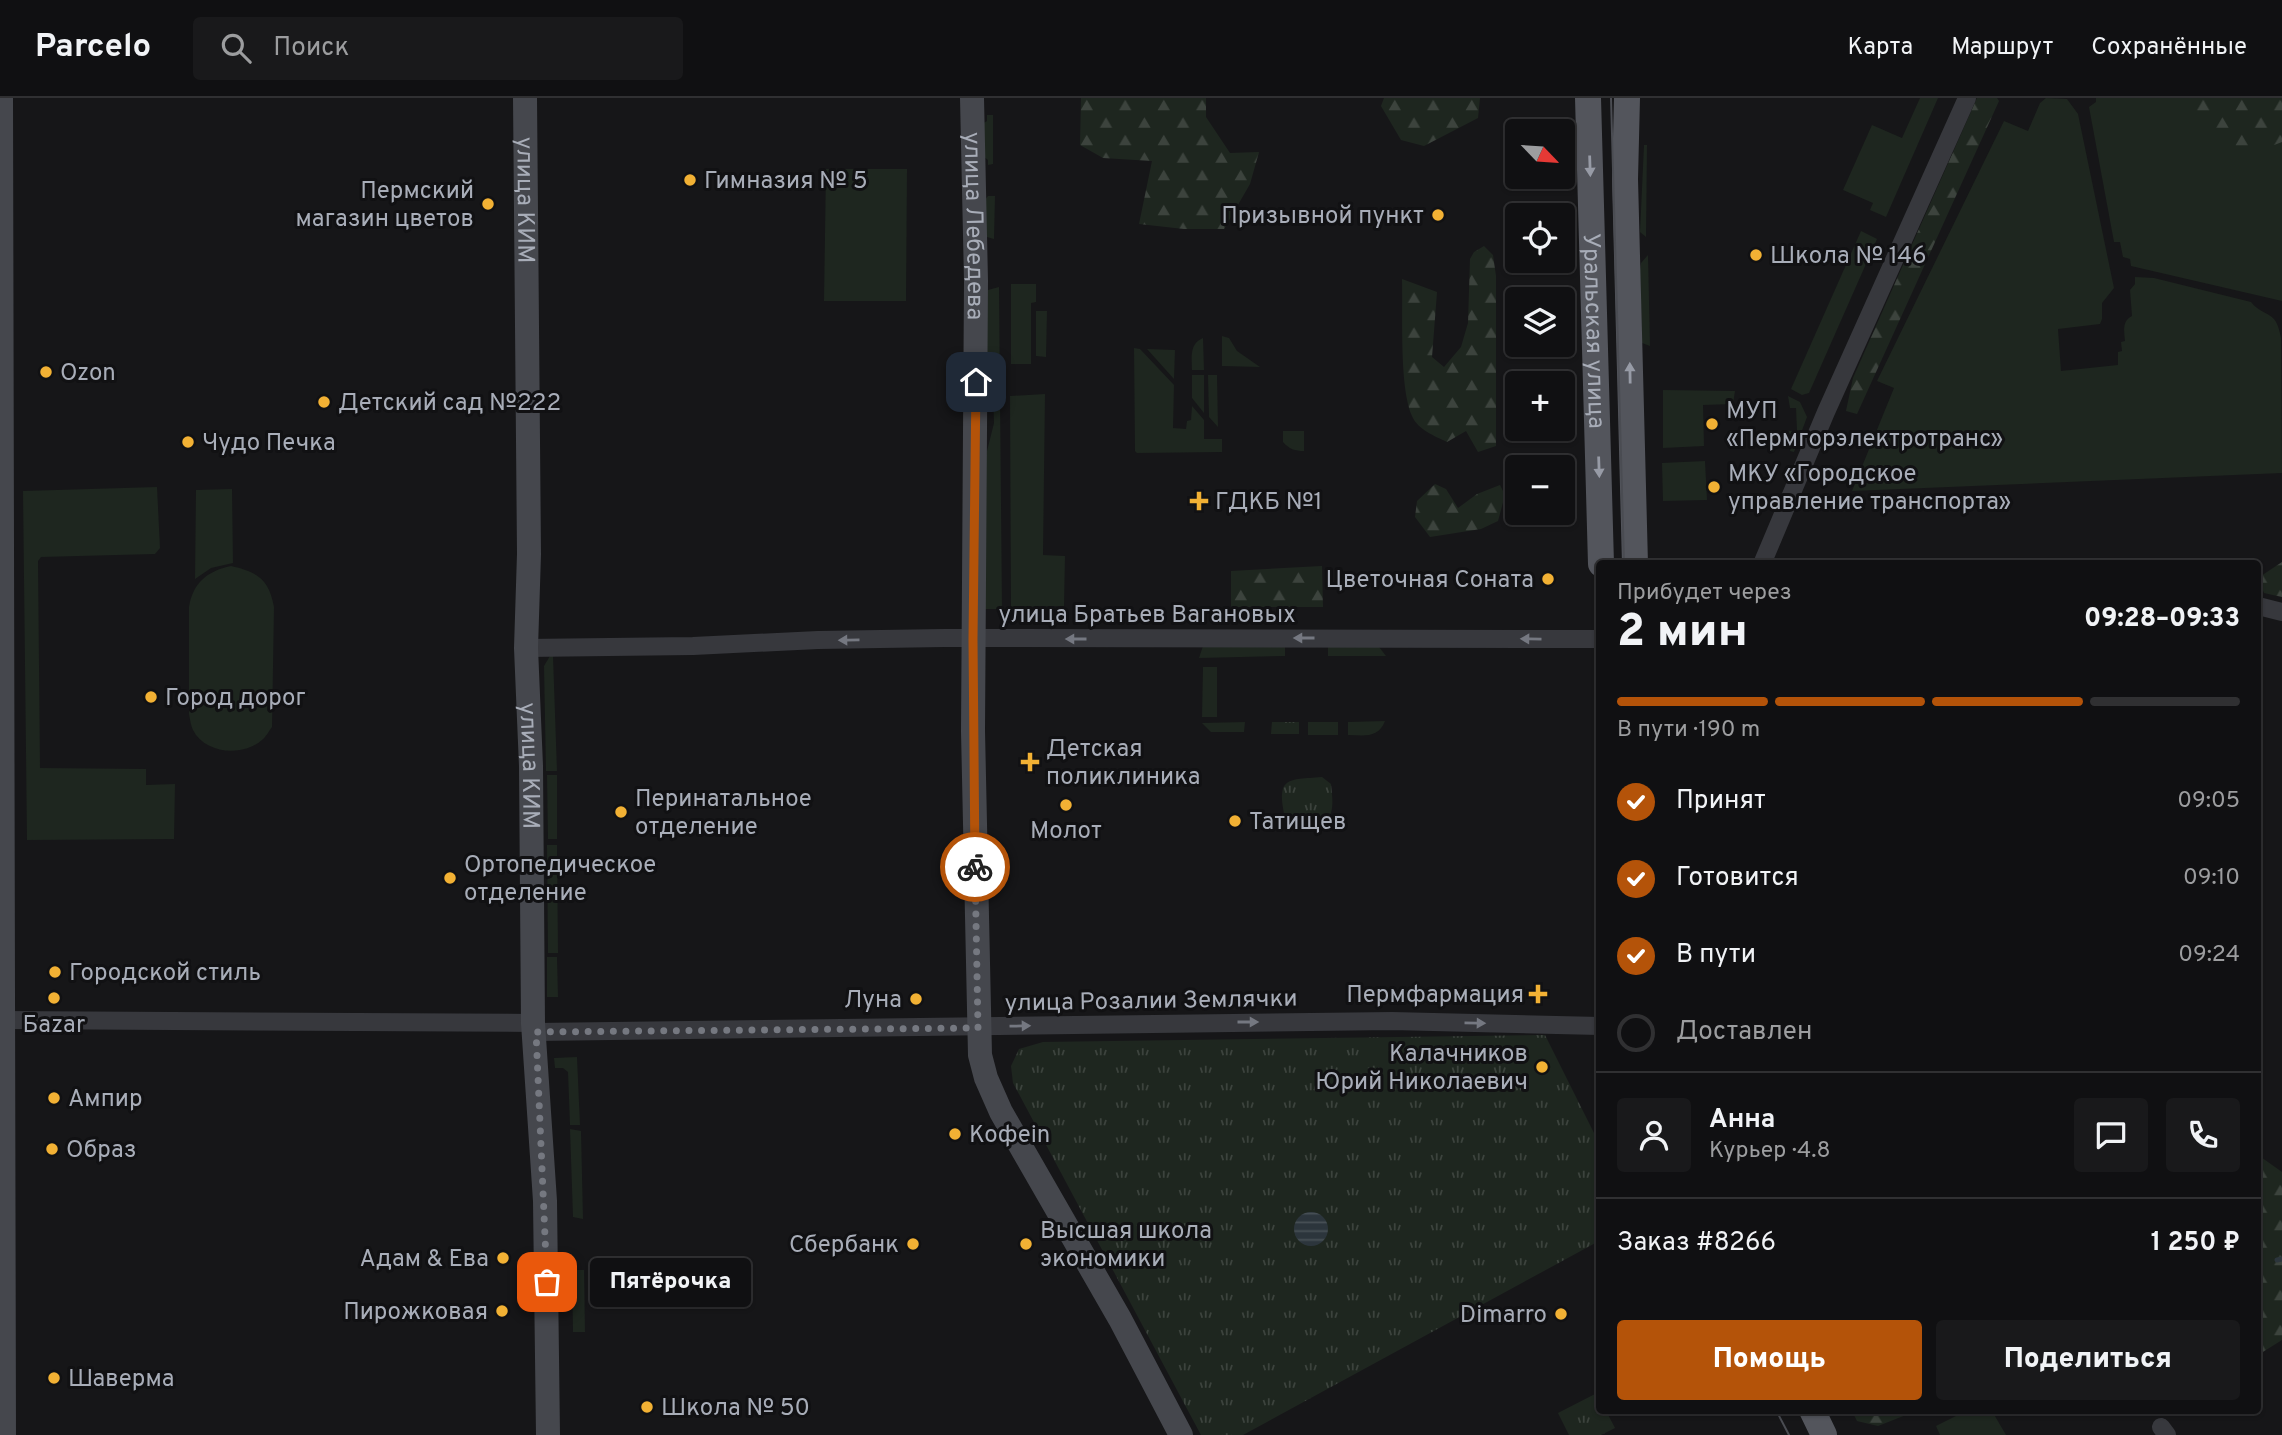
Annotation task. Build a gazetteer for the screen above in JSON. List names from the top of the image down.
{
  "streets": {
    "main road": ["Уральская улица"],
    "street": [
      "улица КИМ",
      "улица Лебедева",
      "улица Братьев Вагановых",
      "улица Розалии Землячки"
    ]
  },
  "crossings": [
    ["улица КИМ", "улица Братьев Вагановых"],
    ["улица КИМ", "улица Розалии Землячки"],
    ["улица Лебедева", "улица Братьев Вагановых"],
    ["улица Лебедева", "улица Розалии Землячки"]
  ],
  "one_way": ["улица Братьев Вагановых", "улица Розалии Землячки"],
  "places": {
    "other": [
      "Гимназия № 5",
      "Пермский магазин цветов",
      "Призывной пункт",
      "Школа № 146",
      "Ozon",
      "Детский сад №222",
      "МУП «Пермгорэлектротранс»",
      "Чудо Печка",
      "МКУ «Городское управление транспорта»",
      "Цветочная Соната",
      "Город дорог",
      "Молот",
      "Перинатальное отделение",
      "Татищев",
      "Ортопедическое отделение",
      "Городской стиль",
      "Бazar",
      "Луна",
      "Калачников Юрий Николаевич",
      "Ампир",
      "Кофеin",
      "Образ",
      "Сбербанк",
      "Высшая школа экономики",
      "Адам & Ева",
      "Пятёрочка",
      "Пирожковая",
      "Dimarro",
      "Шаверма",
      "Школа № 50"
    ],
    "health": ["ГДКБ №1", "Детская поликлиника", "Пермфармация"]
  },
  "north": "bottom right",
  "page": {
    "header": "Parcelo",
    "search": "Поиск",
    "nav": ["Карта", "Маршрут", "Сохранённые"],
    "map_buttons": ["+", "−"],
    "heading": ["2 мин", "Прибудет через", "09:28–09:33"],
    "panel": [
      "Анна",
      "Курьер · 4.8",
      "Заказ #8266",
      "1 250 ₽"
    ],
    "bar": "В пути · 190 m",
    "list": [
      ["Принят", "09:05"],
      ["Готовится", "09:10"],
      ["В пути", "09:24"],
      "Доставлен"
    ],
    "bubble": "Пятёрочка",
    "buttons": ["Помощь", "Поделиться"]
  }
}
